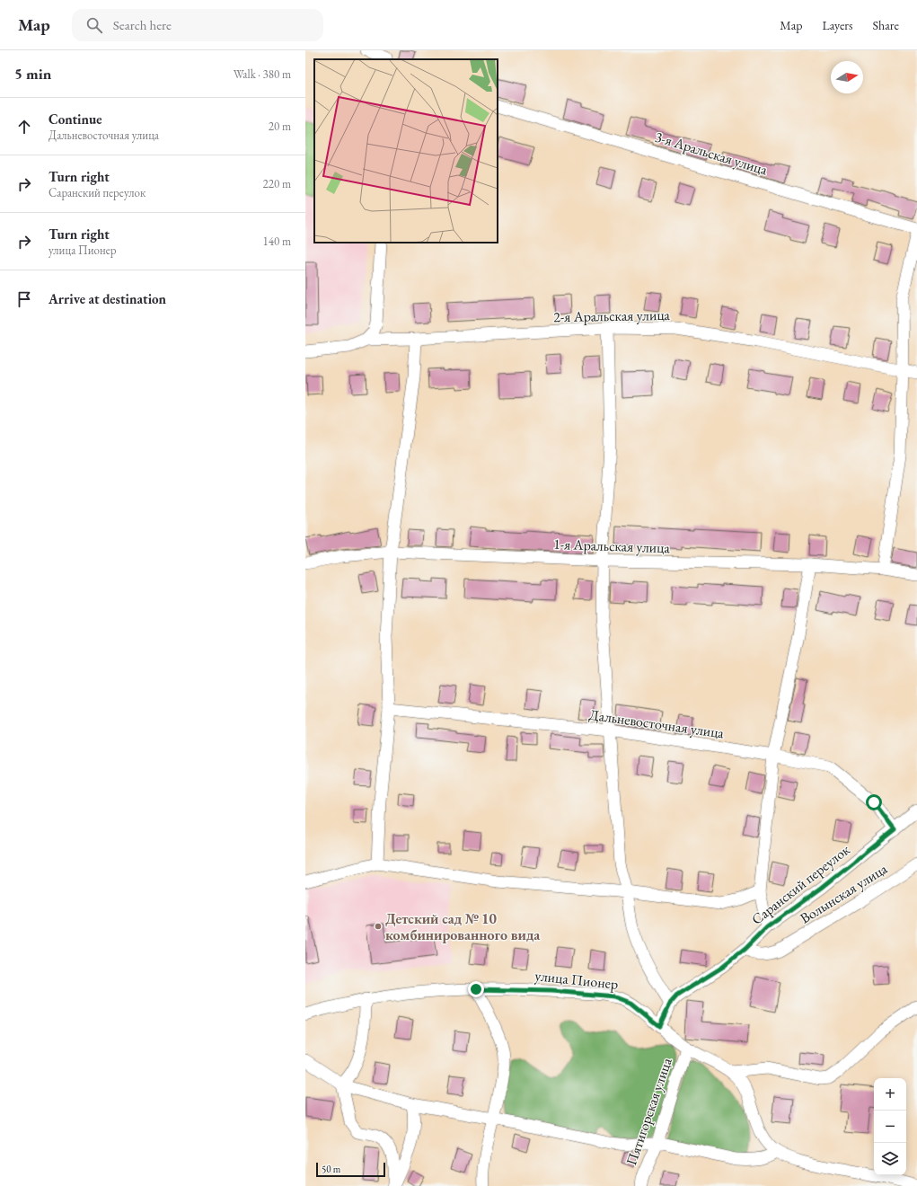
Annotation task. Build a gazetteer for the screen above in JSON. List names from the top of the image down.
{
  "streets": {
    "street": [
      "3-я Аральская улица",
      "2-я Аральская улица",
      "1-я Аральская улица",
      "Дальневосточная улица",
      "Саранский переулок",
      "Волынская улица",
      "улица Пионер",
      "Пятигорская улица"
    ]
  },
  "crossings": [
    ["Дальневосточная улица", "Саранский переулок"],
    ["Саранский переулок", "Волынская улица"],
    ["Саранский переулок", "улица Пионер"],
    ["улица Пионер", "Пятигорская улица"]
  ],
  "places": ["Детский сад № 10 комбинированного вида"],
  "scale_bar": "50 m",
  "north": "right",
  "page": {
    "header": "Map",
    "search": "Search here",
    "nav": ["Map", "Layers", "Share"],
    "heading": ["5 min", "Walk · 380 m"],
    "list": [
      ["Continue", "Дальневосточная улица", "20 m"],
      ["Turn right", "Саранский переулок", "220 m"],
      ["Turn right", "улица Пионер", "140 m"],
      "Arrive at destination"
    ],
    "map_buttons": ["+", "−"],
    "scale": "50 m"
  }
}
